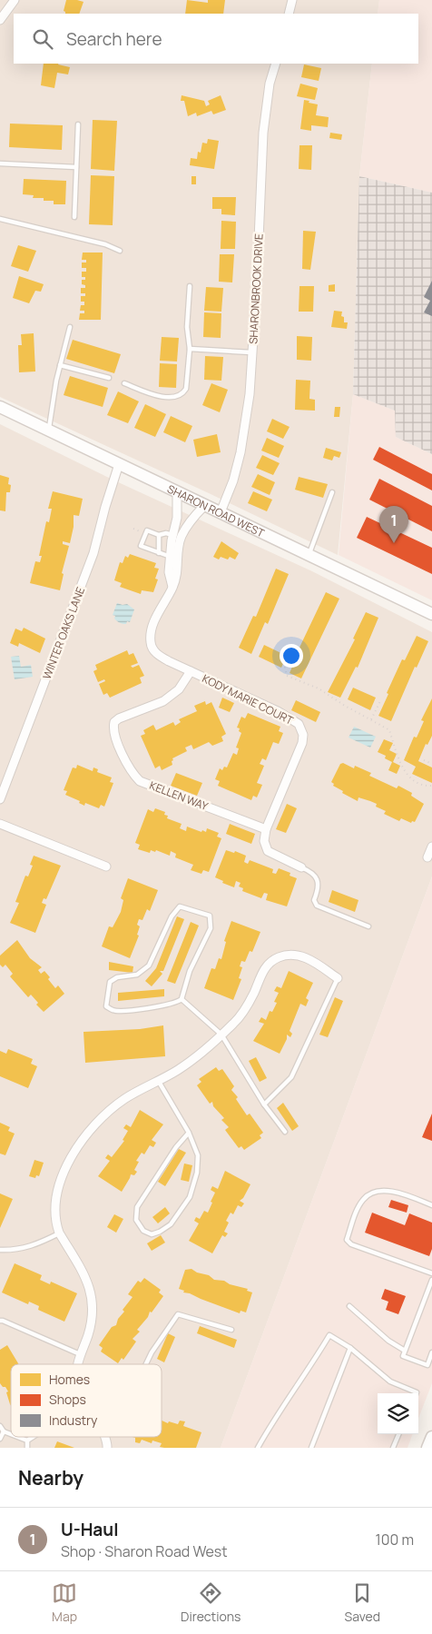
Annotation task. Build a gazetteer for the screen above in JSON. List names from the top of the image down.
{
  "streets": {
    "main road": ["SHARON ROAD WEST"],
    "street": [
      "SHARONBROOK DRIVE",
      "WINTER OAKS LANE",
      "KODY MARIE COURT",
      "KELLEN WAY"
    ]
  },
  "crossings": [
    ["SHARONBROOK DRIVE", "SHARON ROAD WEST"],
    ["SHARON ROAD WEST", "WINTER OAKS LANE"],
    ["SHARON ROAD WEST", "KODY MARIE COURT"],
    ["KODY MARIE COURT", "KELLEN WAY"]
  ],
  "legend": ["Homes", "Shops", "Industry"],
  "page": {
    "search": "Search here",
    "pins": "1",
    "heading": "Nearby",
    "list": [
      {
        "mark": "1",
        "name": "U-Haul",
        "note": "Shop · Sharon Road West",
        "value": "100 m"
      }
    ],
    "nav": ["Map", "Directions", "Saved"]
  }
}
